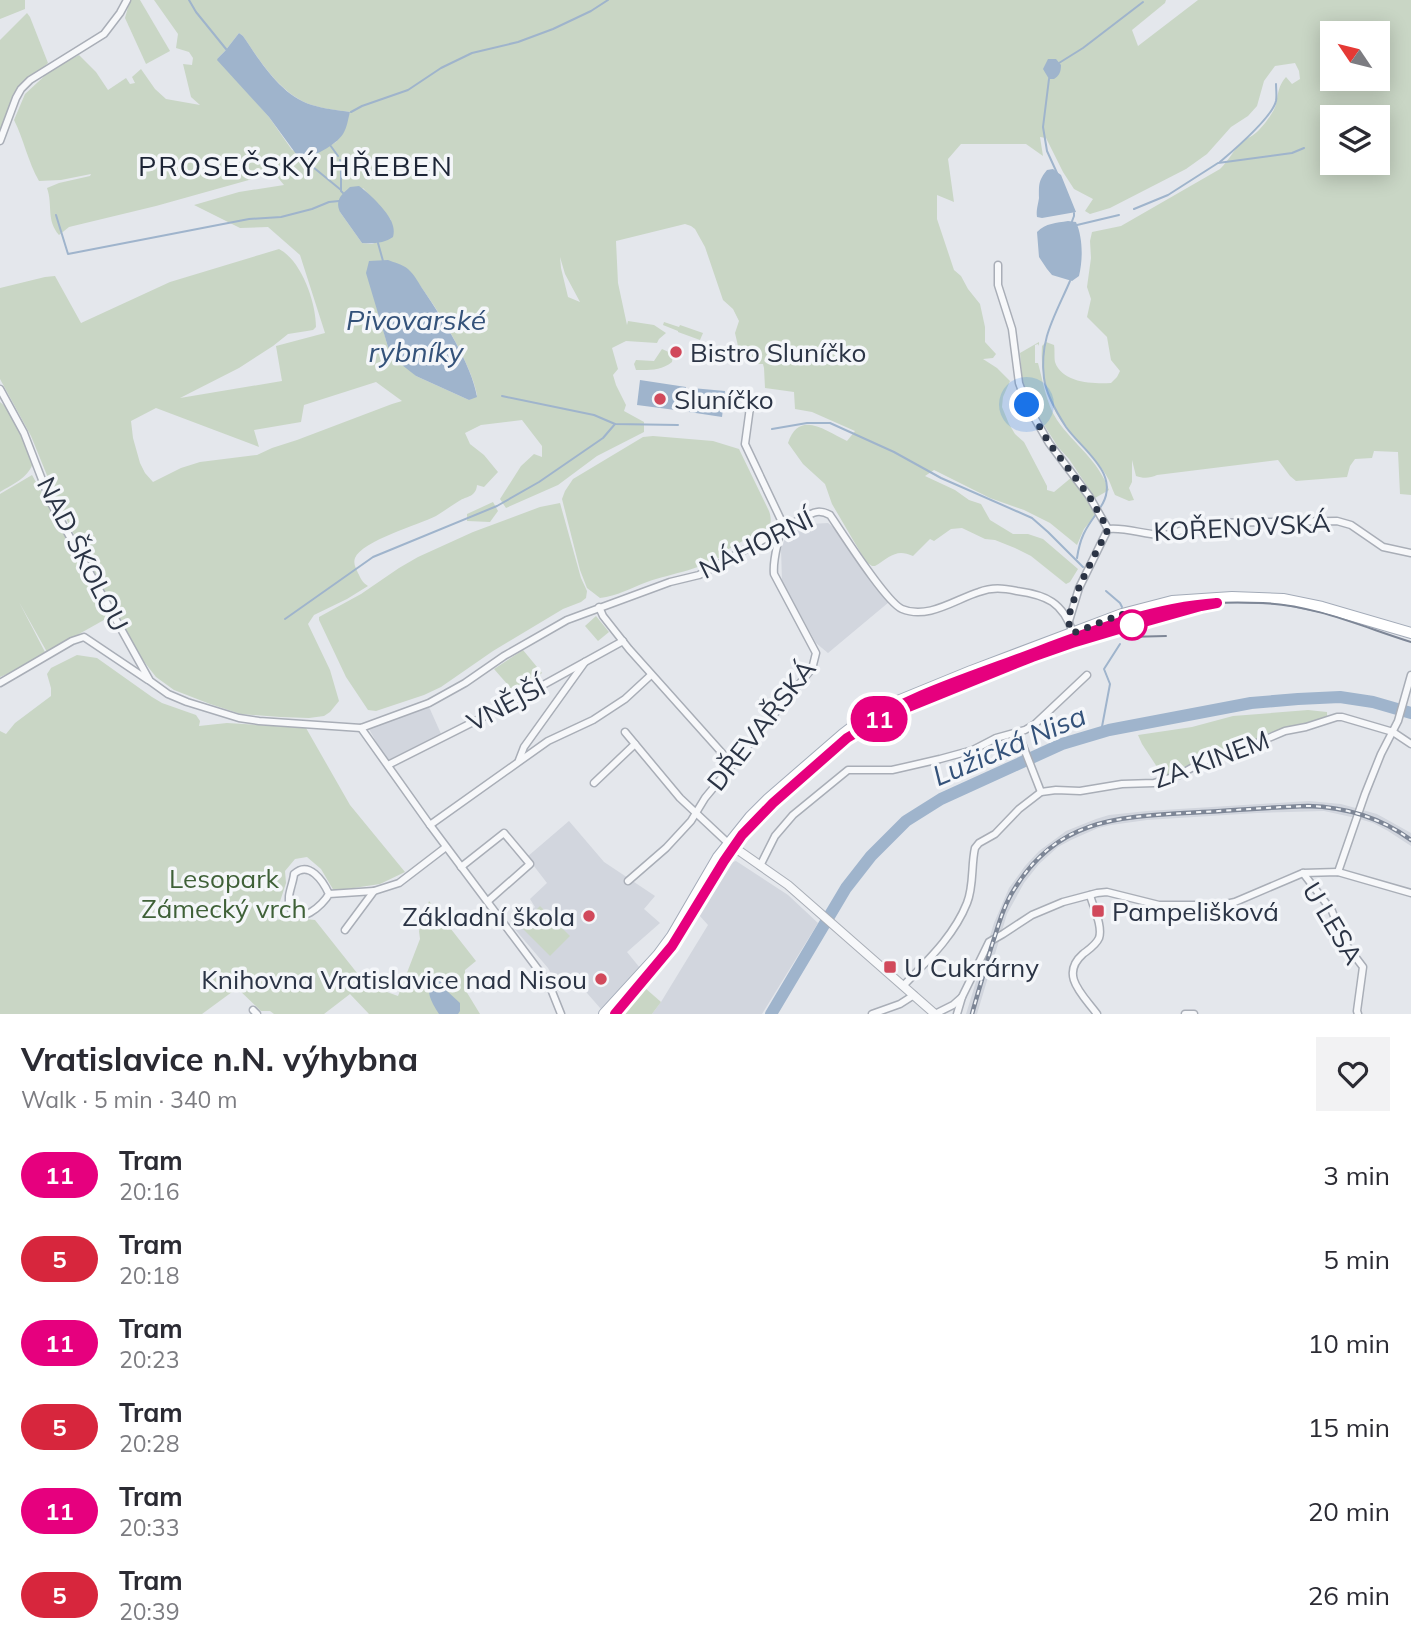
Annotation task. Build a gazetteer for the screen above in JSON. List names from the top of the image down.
{
  "streets": {
    "street": [
      "KOŘENOVSKÁ",
      "NÁHORNÍ",
      "NAD ŠKOLOU",
      "VNĚJŠÍ",
      "DŘEVAŘSKÁ",
      "ZA KINEM",
      "U LESA"
    ]
  },
  "crossings": [
    ["NÁHORNÍ", "NAD ŠKOLOU"],
    ["NÁHORNÍ", "DŘEVAŘSKÁ"]
  ],
  "districts": ["PROSEČSKÝ HŘEBEN"],
  "water": ["Pivovarské rybníky", "Lužická Nisa"],
  "parks": ["Lesopark Zámecký vrch"],
  "places": {
    "other": [
      "Bistro Sluníčko",
      "Sluníčko",
      "Základní škola",
      "Knihovna Vratislavice nad Nisou"
    ],
    "transit": ["Pampelišková", "U Cukrárny"]
  },
  "lines": ["tram line 11"],
  "north": "top left",
  "page": {
    "on_map": "11",
    "heading": ["Vratislavice n.N. výhybna", "Walk · 5 min · 340 m"],
    "list": [
      {
        "mark": "11",
        "name": "Tram",
        "note": "20:16",
        "value": "3 min"
      },
      {
        "mark": "5",
        "name": "Tram",
        "note": "20:18",
        "value": "5 min"
      },
      {
        "mark": "11",
        "name": "Tram",
        "note": "20:23",
        "value": "10 min"
      },
      {
        "mark": "5",
        "name": "Tram",
        "note": "20:28",
        "value": "15 min"
      },
      {
        "mark": "11",
        "name": "Tram",
        "note": "20:33",
        "value": "20 min"
      },
      {
        "mark": "5",
        "name": "Tram",
        "note": "20:39",
        "value": "26 min"
      }
    ]
  }
}
